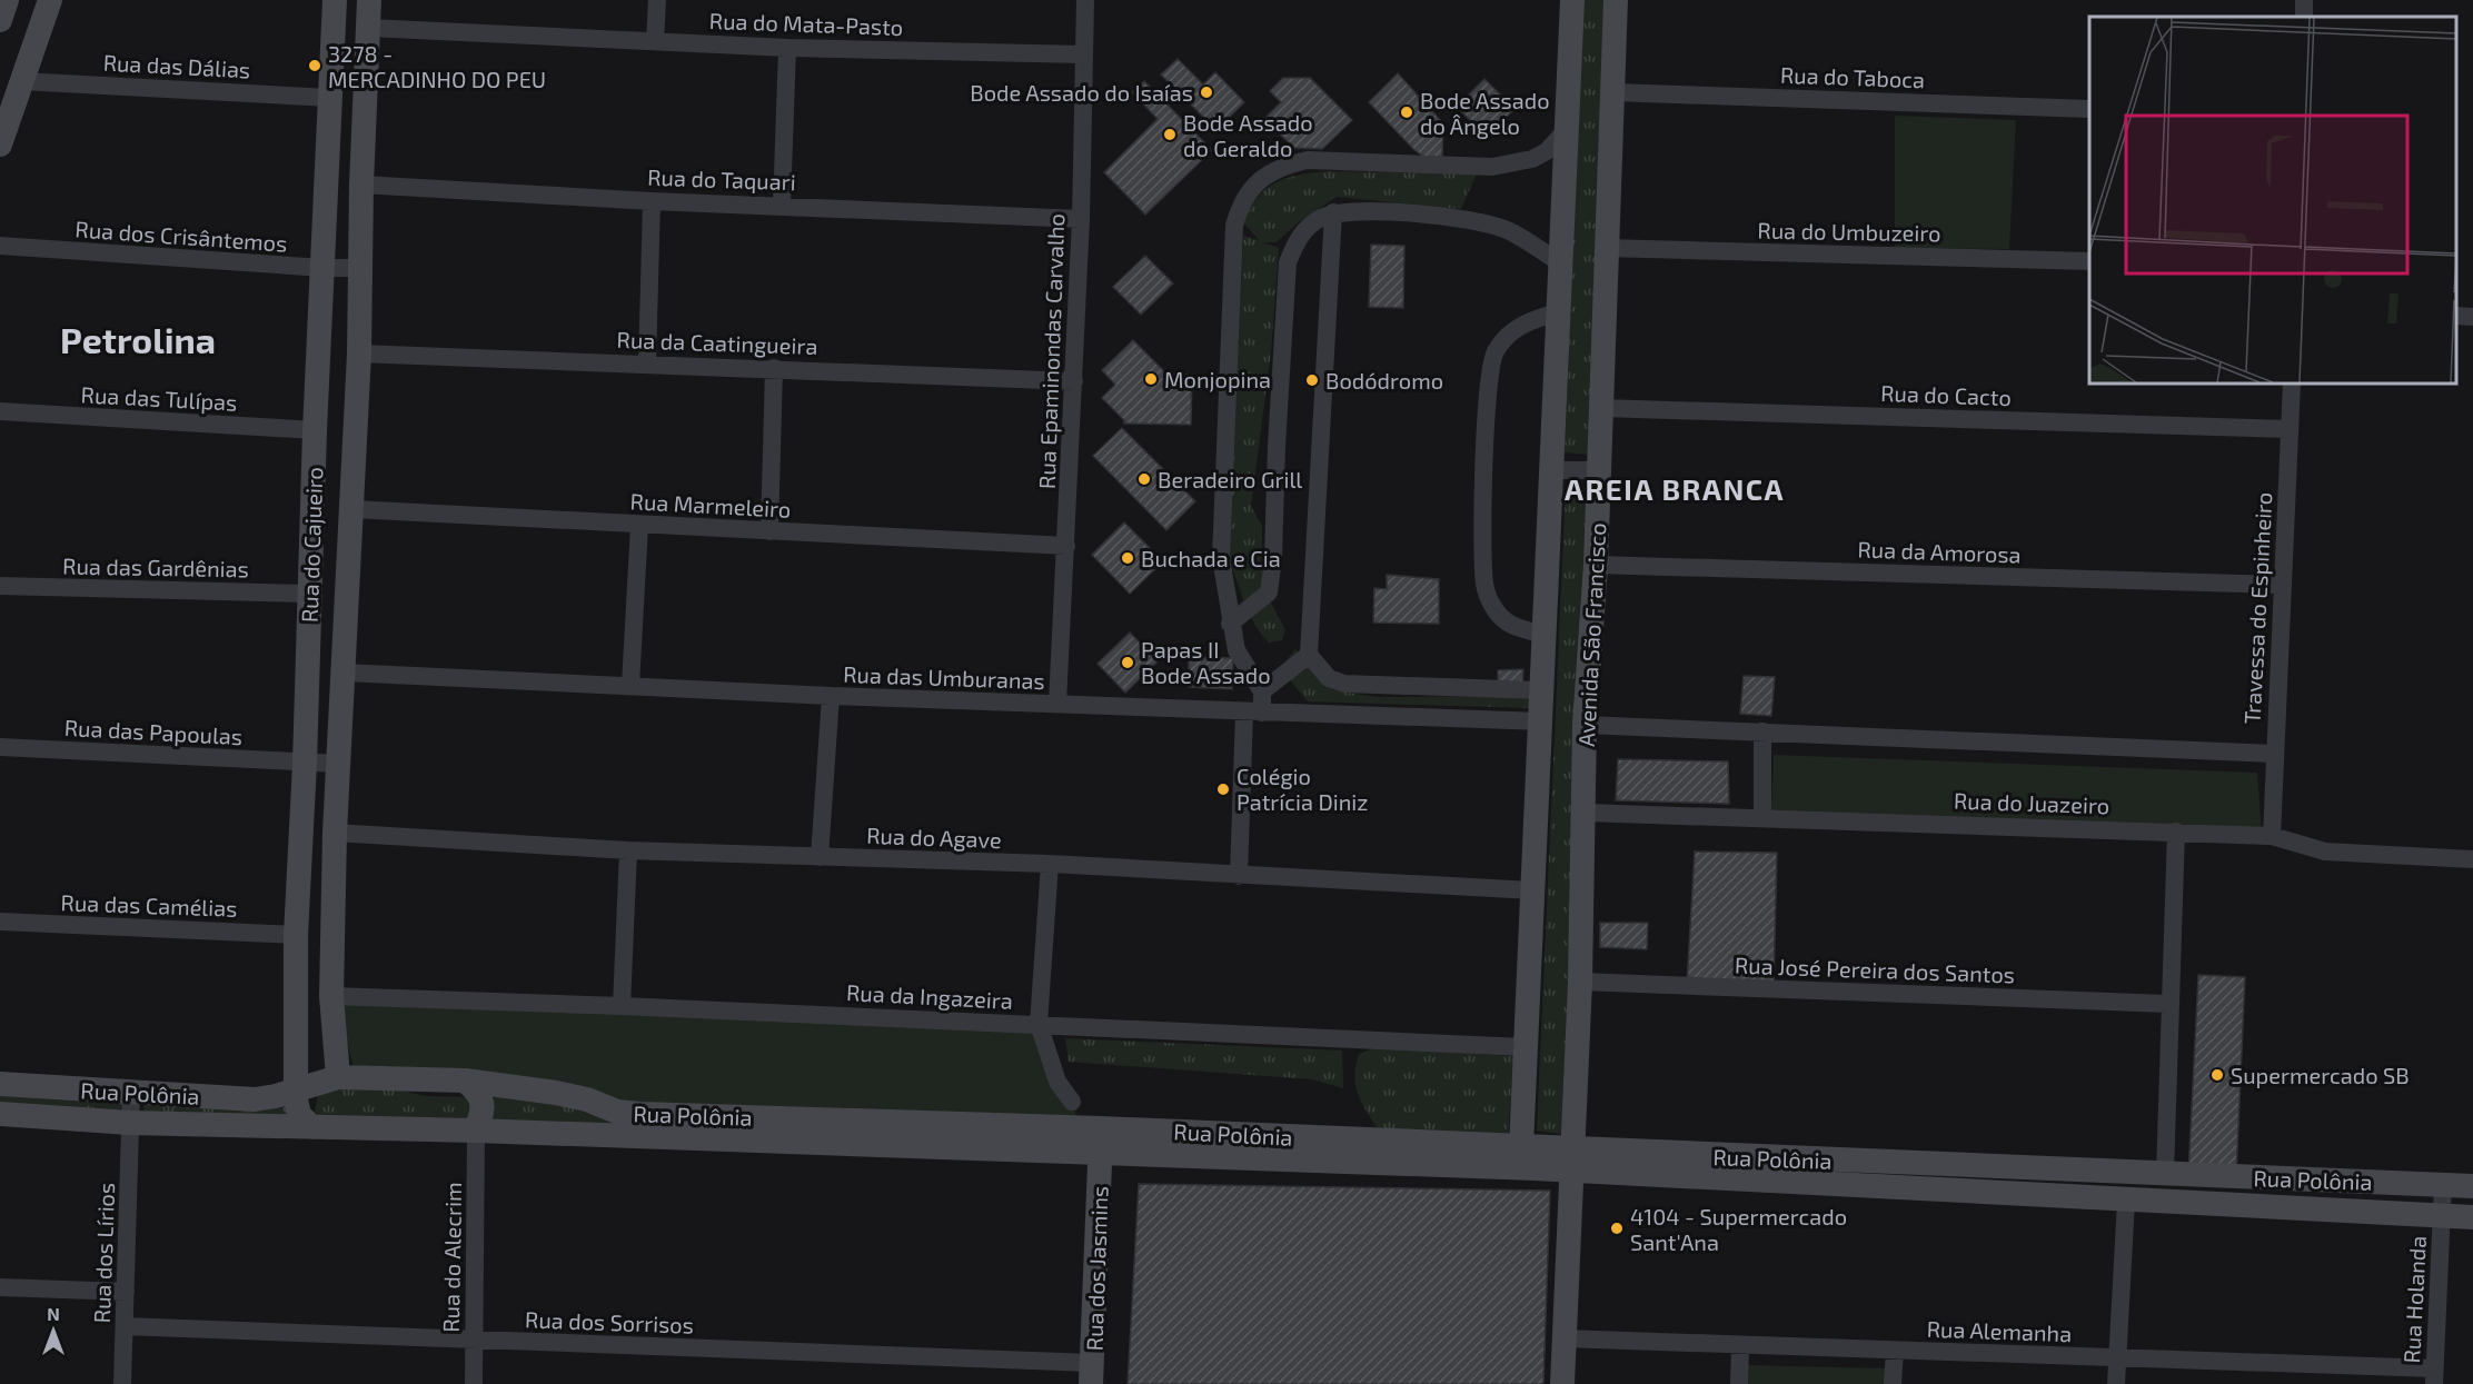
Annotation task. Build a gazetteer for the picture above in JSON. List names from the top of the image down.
{
  "streets": {
    "street": [
      "Rua do Mata-Pasto",
      "Rua das Dálias",
      "Rua do Taboca",
      "Rua do Taquari",
      "Rua do Umbuzeiro",
      "Rua dos Crisântemos",
      "Rua da Caatingueira",
      "Rua Epaminondas Carvalho",
      "Rua do Cacto",
      "Rua das Tulípas",
      "Rua Marmeleiro",
      "Rua do Cajueiro",
      "Rua da Amorosa",
      "Rua das Gardênias",
      "Travessa do Espinheiro",
      "Avenida São Francisco",
      "Rua das Umburanas",
      "Rua das Papoulas",
      "Rua do Juazeiro",
      "Rua do Agave",
      "Rua das Camélias",
      "Rua José Pereira dos Santos",
      "Rua da Ingazeira",
      "Rua Polônia",
      "Rua dos Lírios",
      "Rua do Alecrim",
      "Rua dos Jasmins",
      "Rua Holanda",
      "Rua dos Sorrisos",
      "Rua Alemanha"
    ]
  },
  "crossings": [
    ["Rua do Mata-Pasto", "Rua Epaminondas Carvalho"],
    ["Rua do Mata-Pasto", "Rua do Cajueiro"],
    ["Rua das Dálias", "Rua do Cajueiro"],
    ["Rua do Taboca", "Avenida São Francisco"],
    ["Rua do Taquari", "Rua Epaminondas Carvalho"],
    ["Rua do Taquari", "Rua do Cajueiro"],
    ["Rua do Umbuzeiro", "Avenida São Francisco"],
    ["Rua dos Crisântemos", "Rua do Cajueiro"],
    ["Rua da Caatingueira", "Rua Epaminondas Carvalho"],
    ["Rua da Caatingueira", "Rua do Cajueiro"],
    ["Rua Epaminondas Carvalho", "Rua Marmeleiro"],
    ["Rua Epaminondas Carvalho", "Rua das Umburanas"],
    ["Rua do Cacto", "Travessa do Espinheiro"],
    ["Rua do Cacto", "Avenida São Francisco"],
    ["Rua das Tulípas", "Rua do Cajueiro"],
    ["Rua Marmeleiro", "Rua do Cajueiro"],
    ["Rua do Cajueiro", "Rua das Gardênias"],
    ["Rua do Cajueiro", "Rua das Umburanas"],
    ["Rua do Cajueiro", "Rua das Papoulas"],
    ["Rua do Cajueiro", "Rua do Agave"],
    ["Rua do Cajueiro", "Rua das Camélias"],
    ["Rua do Cajueiro", "Rua da Ingazeira"],
    ["Rua do Cajueiro", "Rua Polônia"],
    ["Rua da Amorosa", "Travessa do Espinheiro"],
    ["Rua da Amorosa", "Avenida São Francisco"],
    ["Travessa do Espinheiro", "Rua do Juazeiro"],
    ["Avenida São Francisco", "Rua das Umburanas"],
    ["Avenida São Francisco", "Rua do Juazeiro"],
    ["Avenida São Francisco", "Rua do Agave"],
    ["Avenida São Francisco", "Rua José Pereira dos Santos"],
    ["Avenida São Francisco", "Rua da Ingazeira"],
    ["Avenida São Francisco", "Rua Polônia"],
    ["Avenida São Francisco", "Rua Alemanha"],
    ["Rua Polônia", "Rua dos Lírios"],
    ["Rua Polônia", "Rua do Alecrim"],
    ["Rua Polônia", "Rua dos Jasmins"],
    ["Rua Polônia", "Rua Holanda"],
    ["Rua dos Lírios", "Rua dos Sorrisos"],
    ["Rua do Alecrim", "Rua dos Sorrisos"],
    ["Rua dos Jasmins", "Rua dos Sorrisos"],
    ["Rua Holanda", "Rua Alemanha"]
  ],
  "districts": ["Petrolina", "AREIA BRANCA"],
  "places": [
    "3278 - MERCADINHO DO PEU",
    "Bode Assado do Isaías",
    "Bode Assado do Ângelo",
    "Bode Assado do Geraldo",
    "Monjopina",
    "Bodódromo",
    "Beradeiro Grill",
    "Buchada e Cia",
    "Papas II Bode Assado",
    "Colégio Patrícia Diniz",
    "Supermercado SB",
    "4104 - Supermercado Sant'Ana"
  ],
  "north": "top"
}
